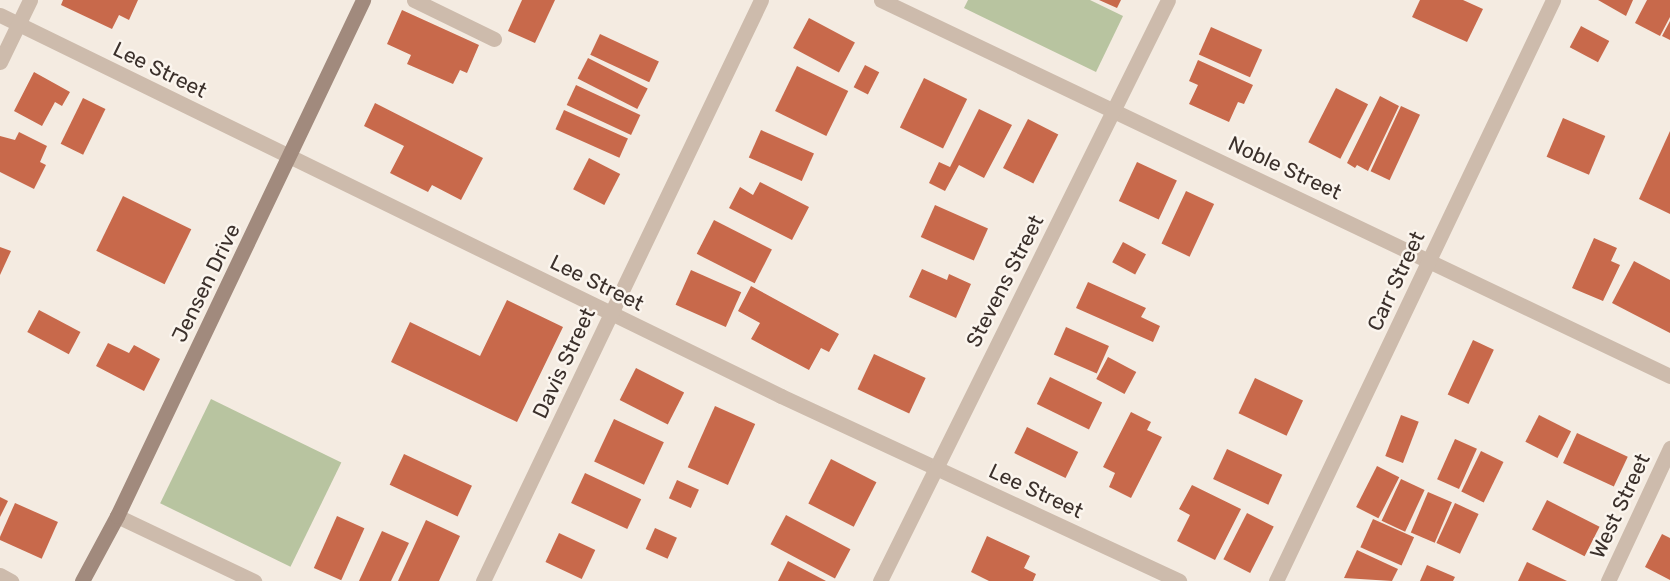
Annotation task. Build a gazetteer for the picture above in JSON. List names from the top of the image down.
{
  "streets": {
    "main road": ["Jensen Drive"],
    "street": [
      "Lee Street",
      "Noble Street",
      "Stevens Street",
      "Carr Street",
      "Davis Street",
      "West Street"
    ]
  },
  "crossings": [
    ["Lee Street", "Stevens Street"],
    ["Lee Street", "Jensen Drive"],
    ["Lee Street", "Davis Street"],
    ["Noble Street", "Stevens Street"],
    ["Noble Street", "Carr Street"]
  ]
}
